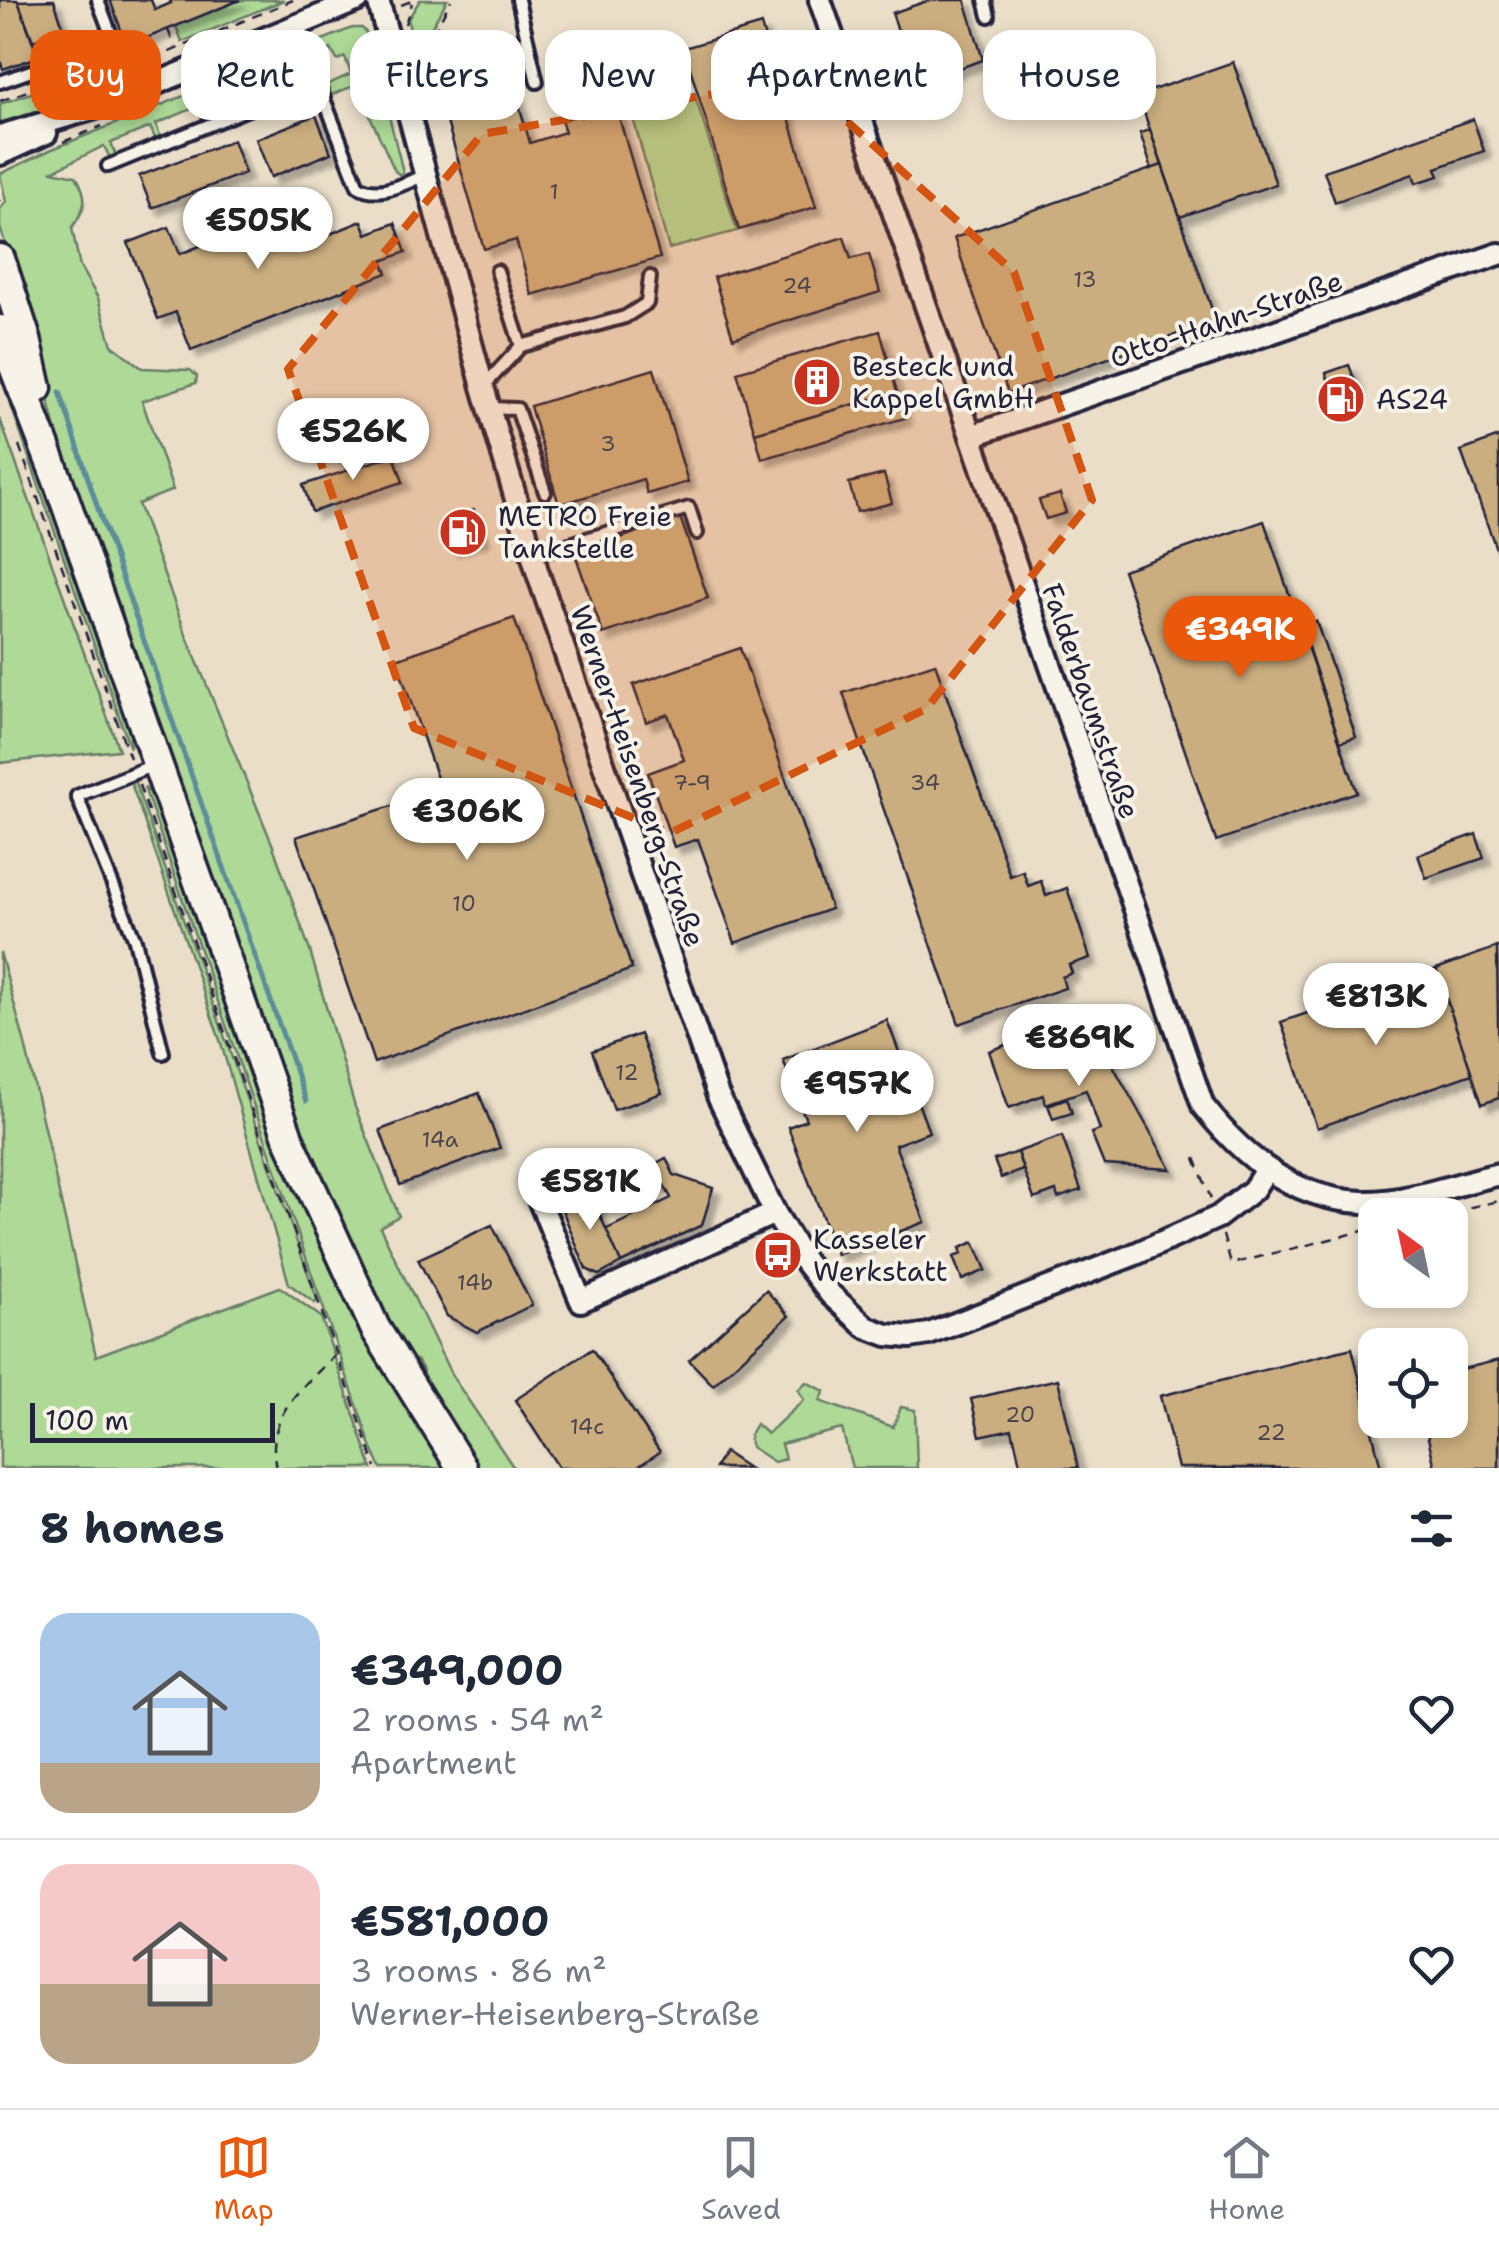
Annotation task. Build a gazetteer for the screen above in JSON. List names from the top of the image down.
{
  "streets": {
    "street": ["Otto-Hahn-Straße", "Falderbaumstraße", "Werner-Heisenberg-Straße"]
  },
  "crossings": [
    ["Otto-Hahn-Straße", "Falderbaumstraße"],
    ["Falderbaumstraße", "Werner-Heisenberg-Straße"]
  ],
  "places": {
    "building": ["Besteck und Kappel GmbH"],
    "fuel station": ["AS24", "METRO Freie Tankstelle"],
    "bus stop": ["Kasseler Werkstatt"]
  },
  "house_numbers": [
    "1",
    "13",
    "24",
    "3",
    "7-9",
    "34",
    "10",
    "12",
    "14a",
    "14b",
    "20",
    "14c",
    "22"
  ],
  "scale_bar": "100 m",
  "north": "top left",
  "page": {
    "chip": [
      "Buy",
      "Rent",
      "Filters",
      "New",
      "Apartment",
      "House"
    ],
    "price": [
      "€505K",
      "€526K",
      "€349K",
      "€306K",
      "€813K",
      "€869K",
      "€957K",
      "€581K"
    ],
    "scale": "100 m",
    "heading": "8 homes",
    "list": [
      {
        "name": "€349,000",
        "note": "2 rooms · 54 m² · Apartment"
      },
      {
        "name": "€581,000",
        "note": "3 rooms · 86 m² · Werner-Heisenberg-Straße"
      }
    ],
    "tabs": ["Map", "Saved", "Home"]
  }
}
